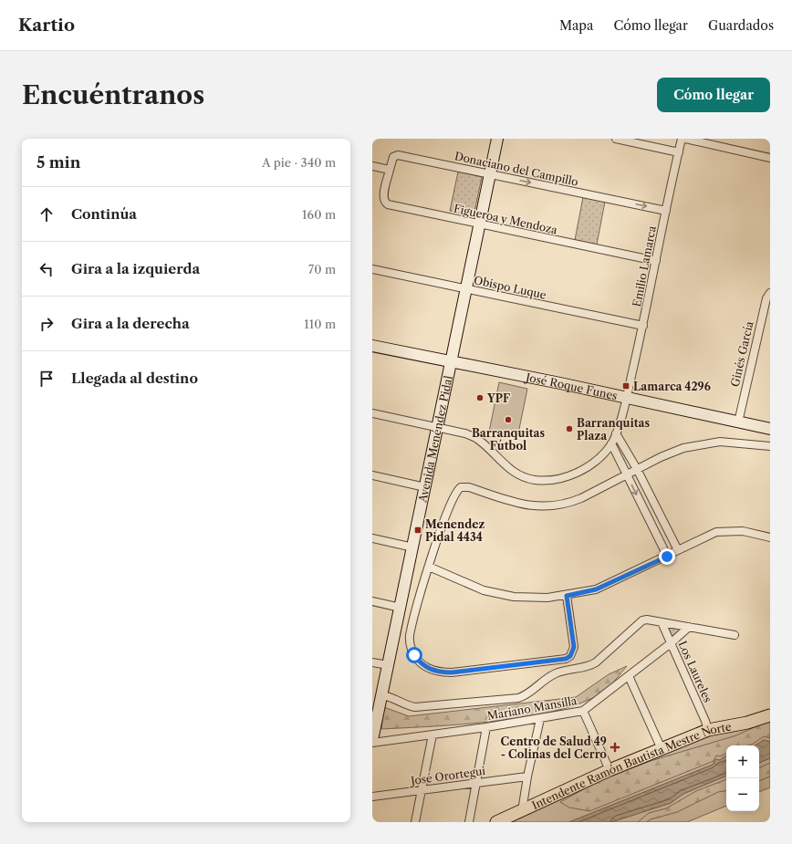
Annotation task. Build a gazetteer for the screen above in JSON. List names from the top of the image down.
{
  "streets": {
    "main road": ["José Roque Funes", "Avenida Menéndez Pidal", "Intendente Ramón Bautista Mestre Norte"],
    "street": [
      "Donaciano del Campillo",
      "Figueroa y Mendoza",
      "Emilio Lamarca",
      "Obispo Luque",
      "Ginés García",
      "Los Laureles",
      "Mariano Mansilla",
      "José Orortegui"
    ]
  },
  "crossings": [
    ["Donaciano del Campillo", "Figueroa y Mendoza"],
    ["Donaciano del Campillo", "Emilio Lamarca"],
    ["Donaciano del Campillo", "Avenida Menéndez Pidal"],
    ["Figueroa y Mendoza", "Emilio Lamarca"],
    ["Figueroa y Mendoza", "Avenida Menéndez Pidal"],
    ["Emilio Lamarca", "Obispo Luque"],
    ["Emilio Lamarca", "José Roque Funes"],
    ["Emilio Lamarca", "Avenida Menéndez Pidal"],
    ["Obispo Luque", "Avenida Menéndez Pidal"],
    ["Ginés García", "José Roque Funes"],
    ["José Roque Funes", "Avenida Menéndez Pidal"],
    ["Los Laureles", "Mariano Mansilla"],
    ["Los Laureles", "Intendente Ramón Bautista Mestre Norte"]
  ],
  "places": {
    "transit": ["Lamarca 4296", "Menendez Pidal 4434"],
    "other": ["YPF", "Barranquitas Fútbol", "Barranquitas Plaza"],
    "health": ["Centro de Salud 49 - Colinas del Cerro"]
  },
  "page": {
    "header": "Kartio",
    "nav": ["Mapa", "Cómo llegar", "Guardados"],
    "buttons": "Cómo llegar",
    "title": "Encuéntranos",
    "heading": ["5 min", "A pie · 340 m"],
    "list": [
      ["Continúa", "160 m"],
      ["Gira a la izquierda", "70 m"],
      ["Gira a la derecha", "110 m"],
      "Llegada al destino"
    ],
    "map_buttons": ["+", "−"]
  }
}
